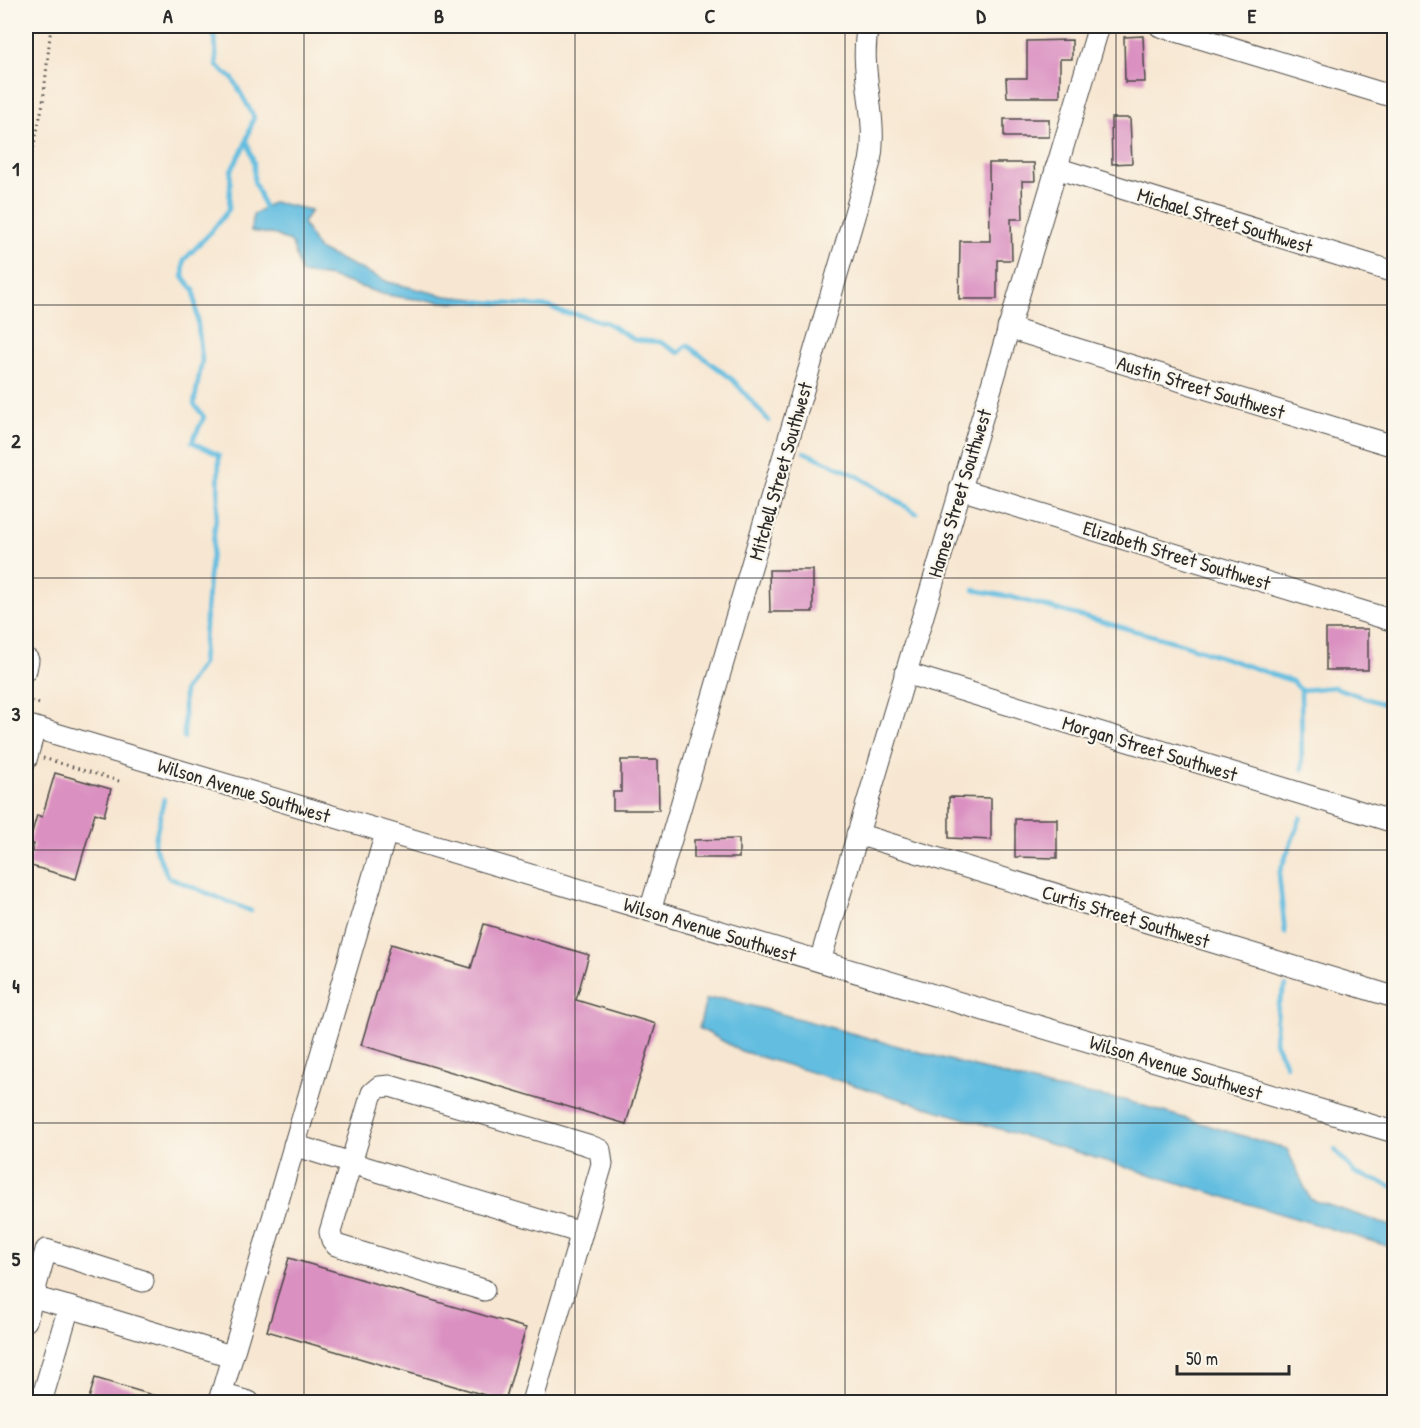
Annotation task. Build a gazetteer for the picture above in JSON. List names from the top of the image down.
{
  "streets": {
    "street": [
      "Michael Street Southwest",
      "Austin Street Southwest",
      "Mitchell Street Southwest",
      "Hames Street Southwest",
      "Elizabeth Street Southwest",
      "Morgan Street Southwest",
      "Wilson Avenue Southwest",
      "Curtis Street Southwest"
    ]
  },
  "crossings": [
    ["Michael Street Southwest", "Hames Street Southwest"],
    ["Austin Street Southwest", "Hames Street Southwest"],
    ["Mitchell Street Southwest", "Wilson Avenue Southwest"],
    ["Hames Street Southwest", "Elizabeth Street Southwest"],
    ["Hames Street Southwest", "Morgan Street Southwest"],
    ["Hames Street Southwest", "Wilson Avenue Southwest"],
    ["Hames Street Southwest", "Curtis Street Southwest"]
  ],
  "scale_bar": "50 m",
  "grid": {
    "columns": [
      "A",
      "B",
      "C",
      "D",
      "E"
    ],
    "rows": [
      "1",
      "2",
      "3",
      "4",
      "5"
    ]
  }
}
